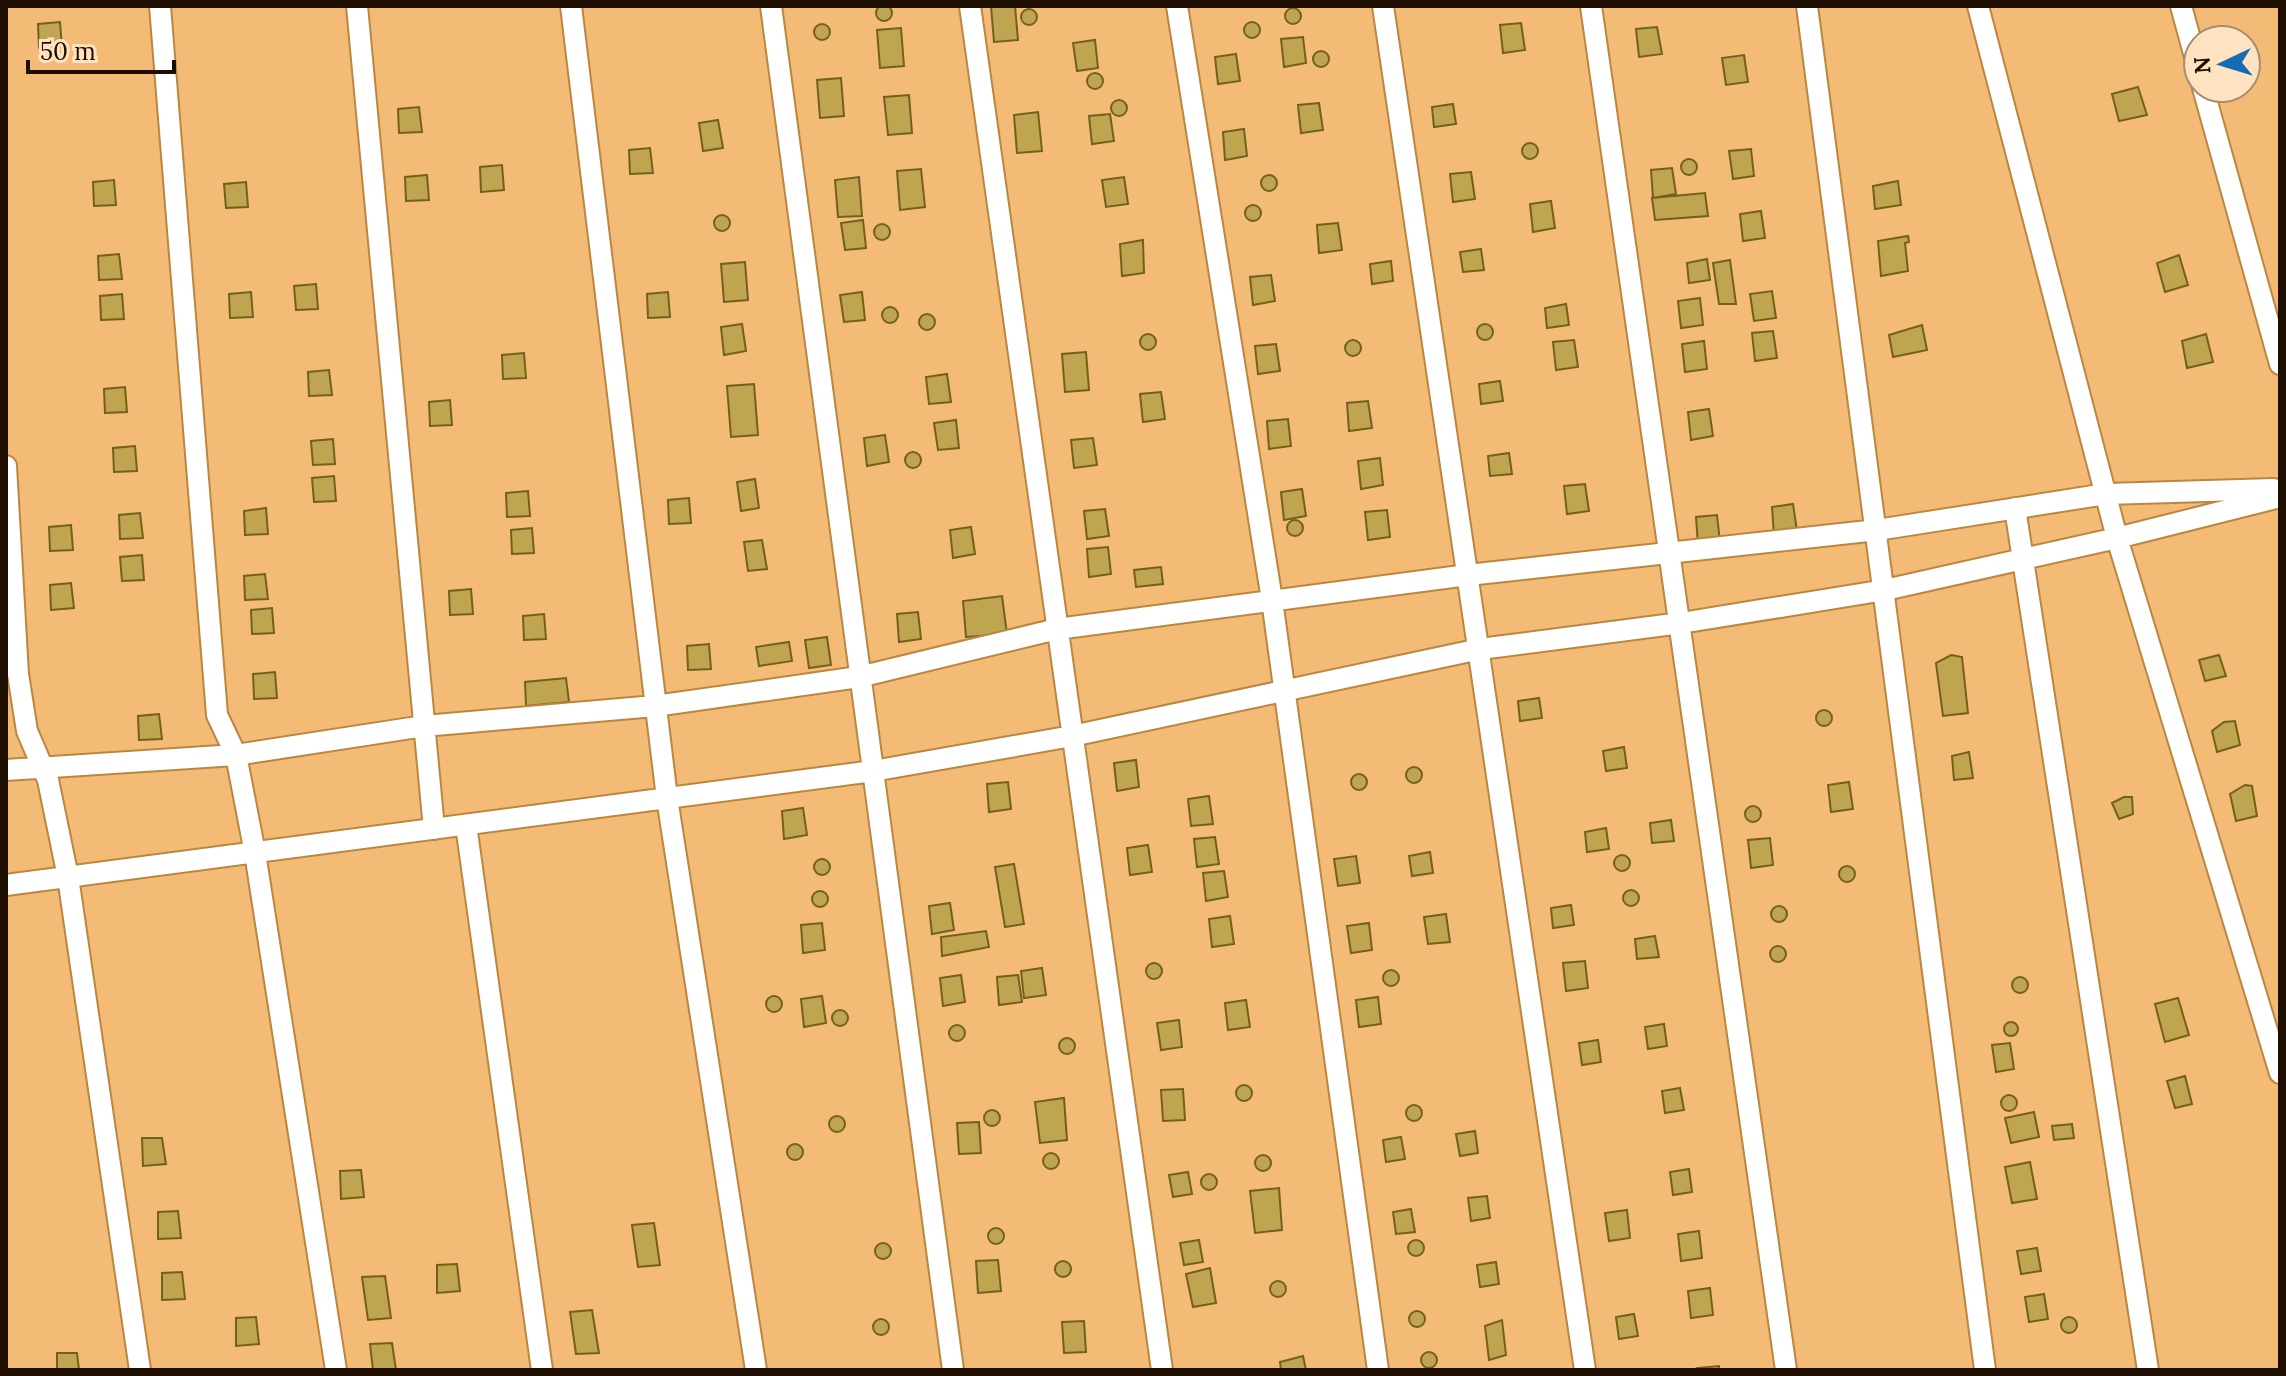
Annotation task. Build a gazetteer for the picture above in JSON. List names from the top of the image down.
{
  "scale_bar": "50 m",
  "north": "left"
}
